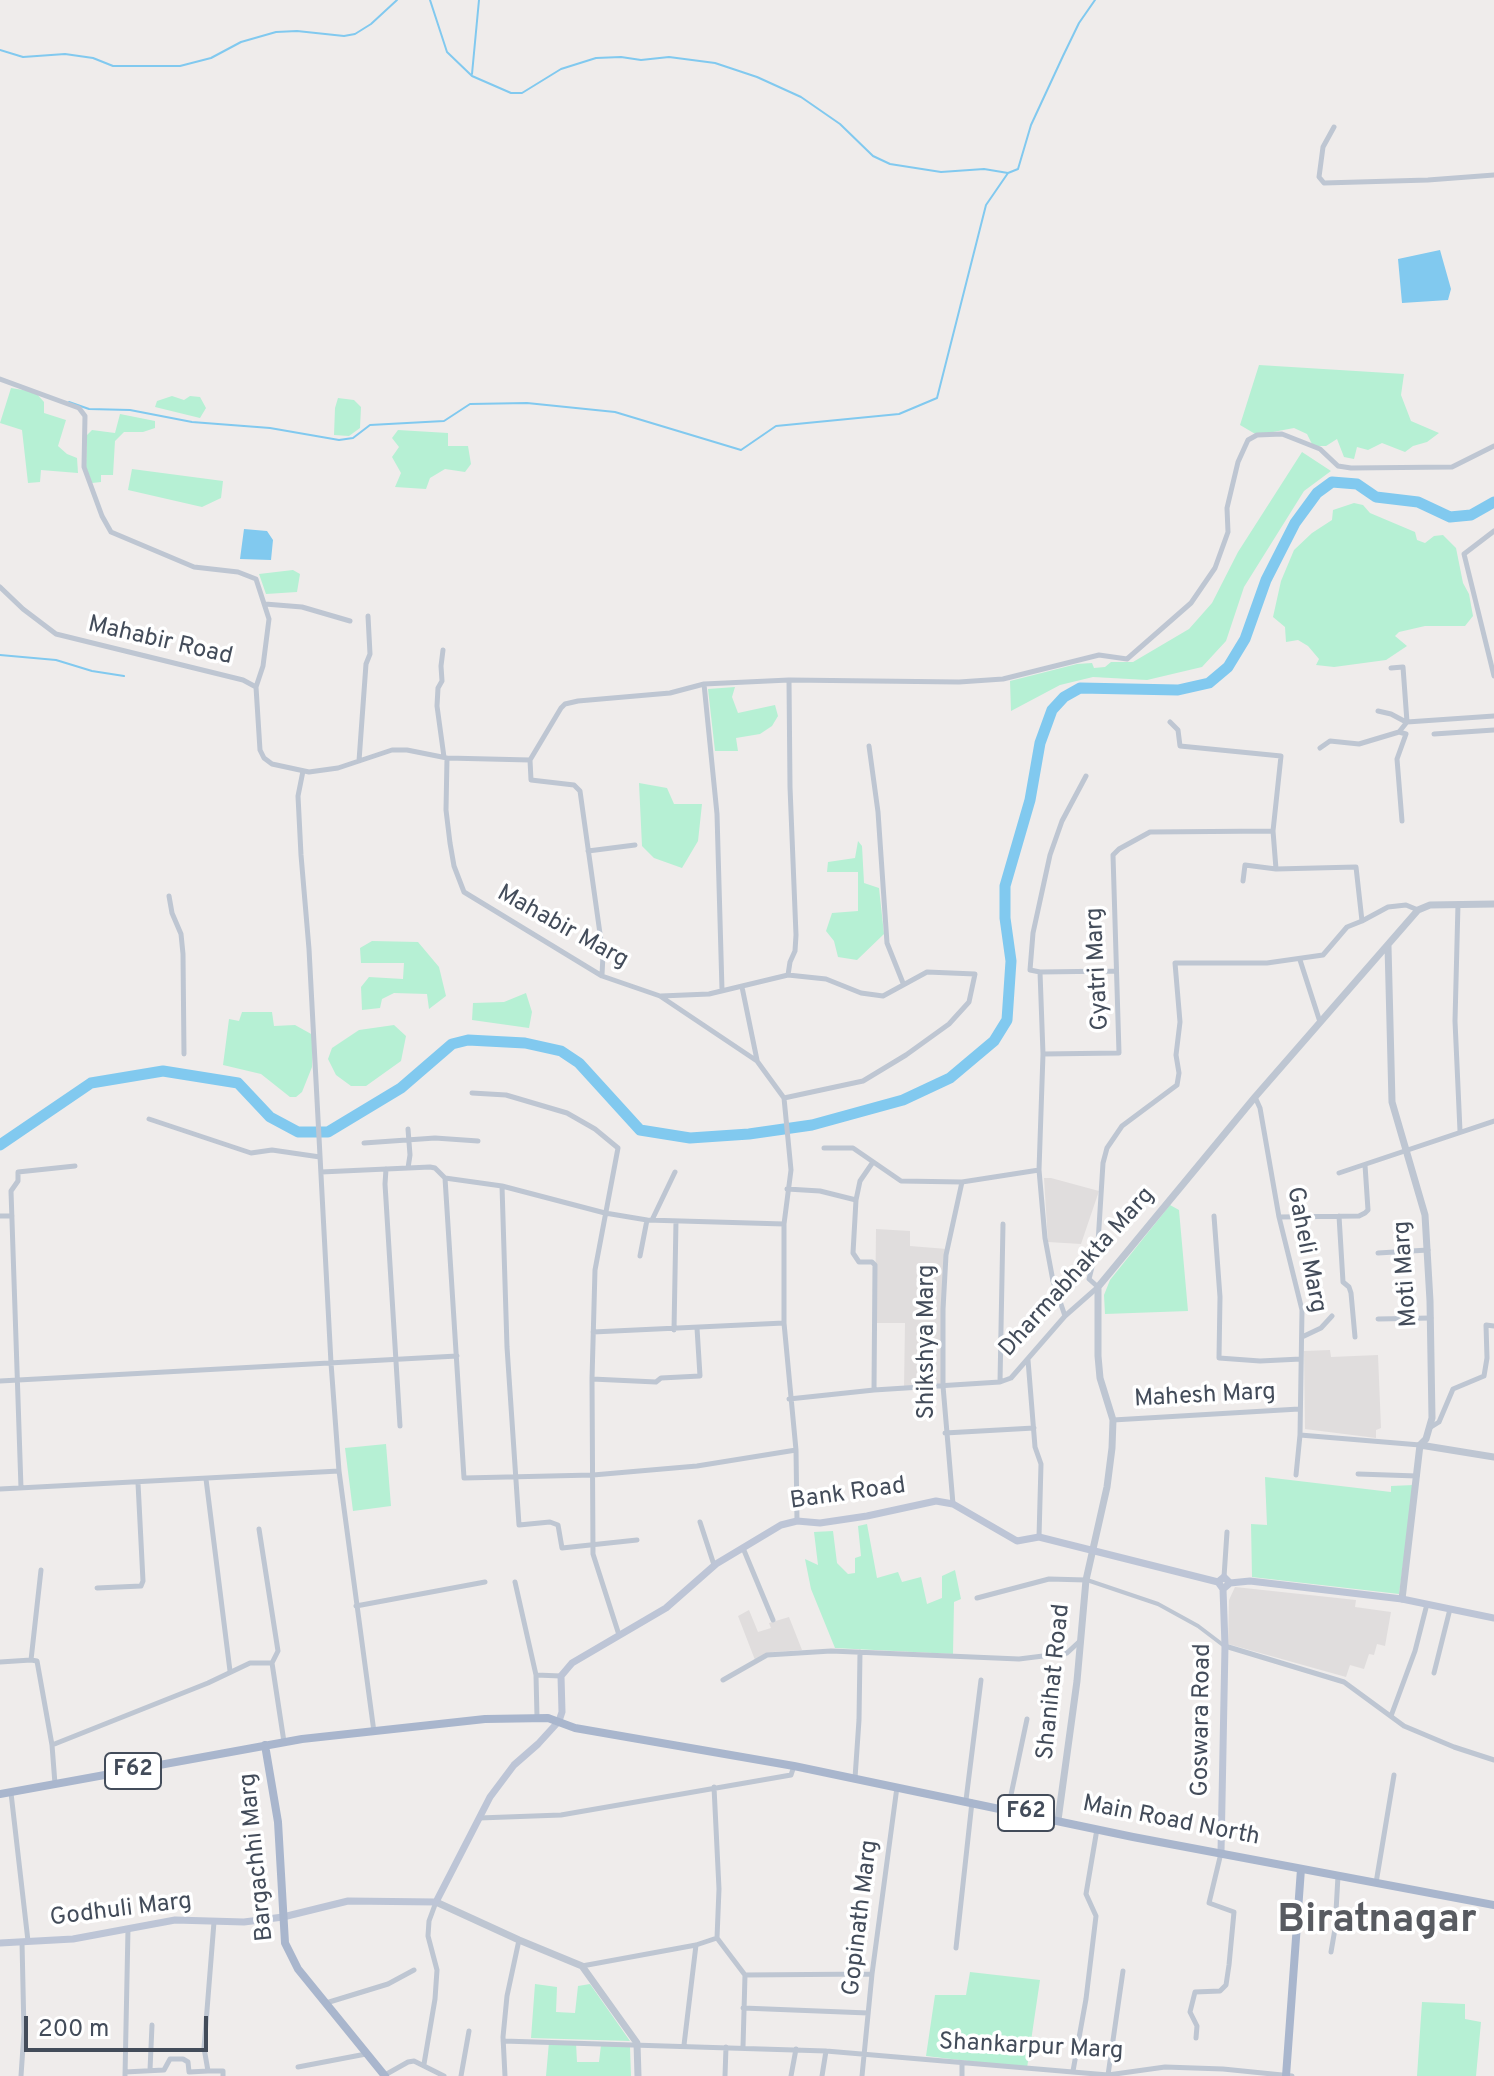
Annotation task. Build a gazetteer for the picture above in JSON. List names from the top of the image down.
{
  "streets": {
    "main road": [
      "Bank Road",
      "Goswara Road",
      "F62",
      "Main Road North",
      "Bargachhi Marg",
      "Godhuli Marg"
    ],
    "street": [
      "Mahabir Road",
      "Mahabir Marg",
      "Gyatri Marg",
      "Gaheli Marg",
      "Dharmabhakta Marg",
      "Moti Marg",
      "Shikshya Marg",
      "Mahesh Marg",
      "Shanihat Road",
      "Gopinath Marg",
      "Shankarpur Marg"
    ]
  },
  "crossings": [
    ["Mahabir Road", "Mahabir Marg"],
    ["Gaheli Marg", "Dharmabhakta Marg"],
    ["Gaheli Marg", "Mahesh Marg"],
    ["Dharmabhakta Marg", "Moti Marg"],
    ["Dharmabhakta Marg", "Shikshya Marg"],
    ["Shikshya Marg", "Bank Road"],
    ["Mahesh Marg", "Shanihat Road"],
    ["Shanihat Road", "Main Road North"],
    ["Goswara Road", "Main Road North"],
    ["F62", "Main Road North"],
    ["F62", "Bargachhi Marg"],
    ["Main Road North", "Gopinath Marg"],
    ["Bargachhi Marg", "Godhuli Marg"],
    ["Gopinath Marg", "Shankarpur Marg"]
  ],
  "districts": ["Biratnagar"],
  "scale_bar": "200 m"
}
